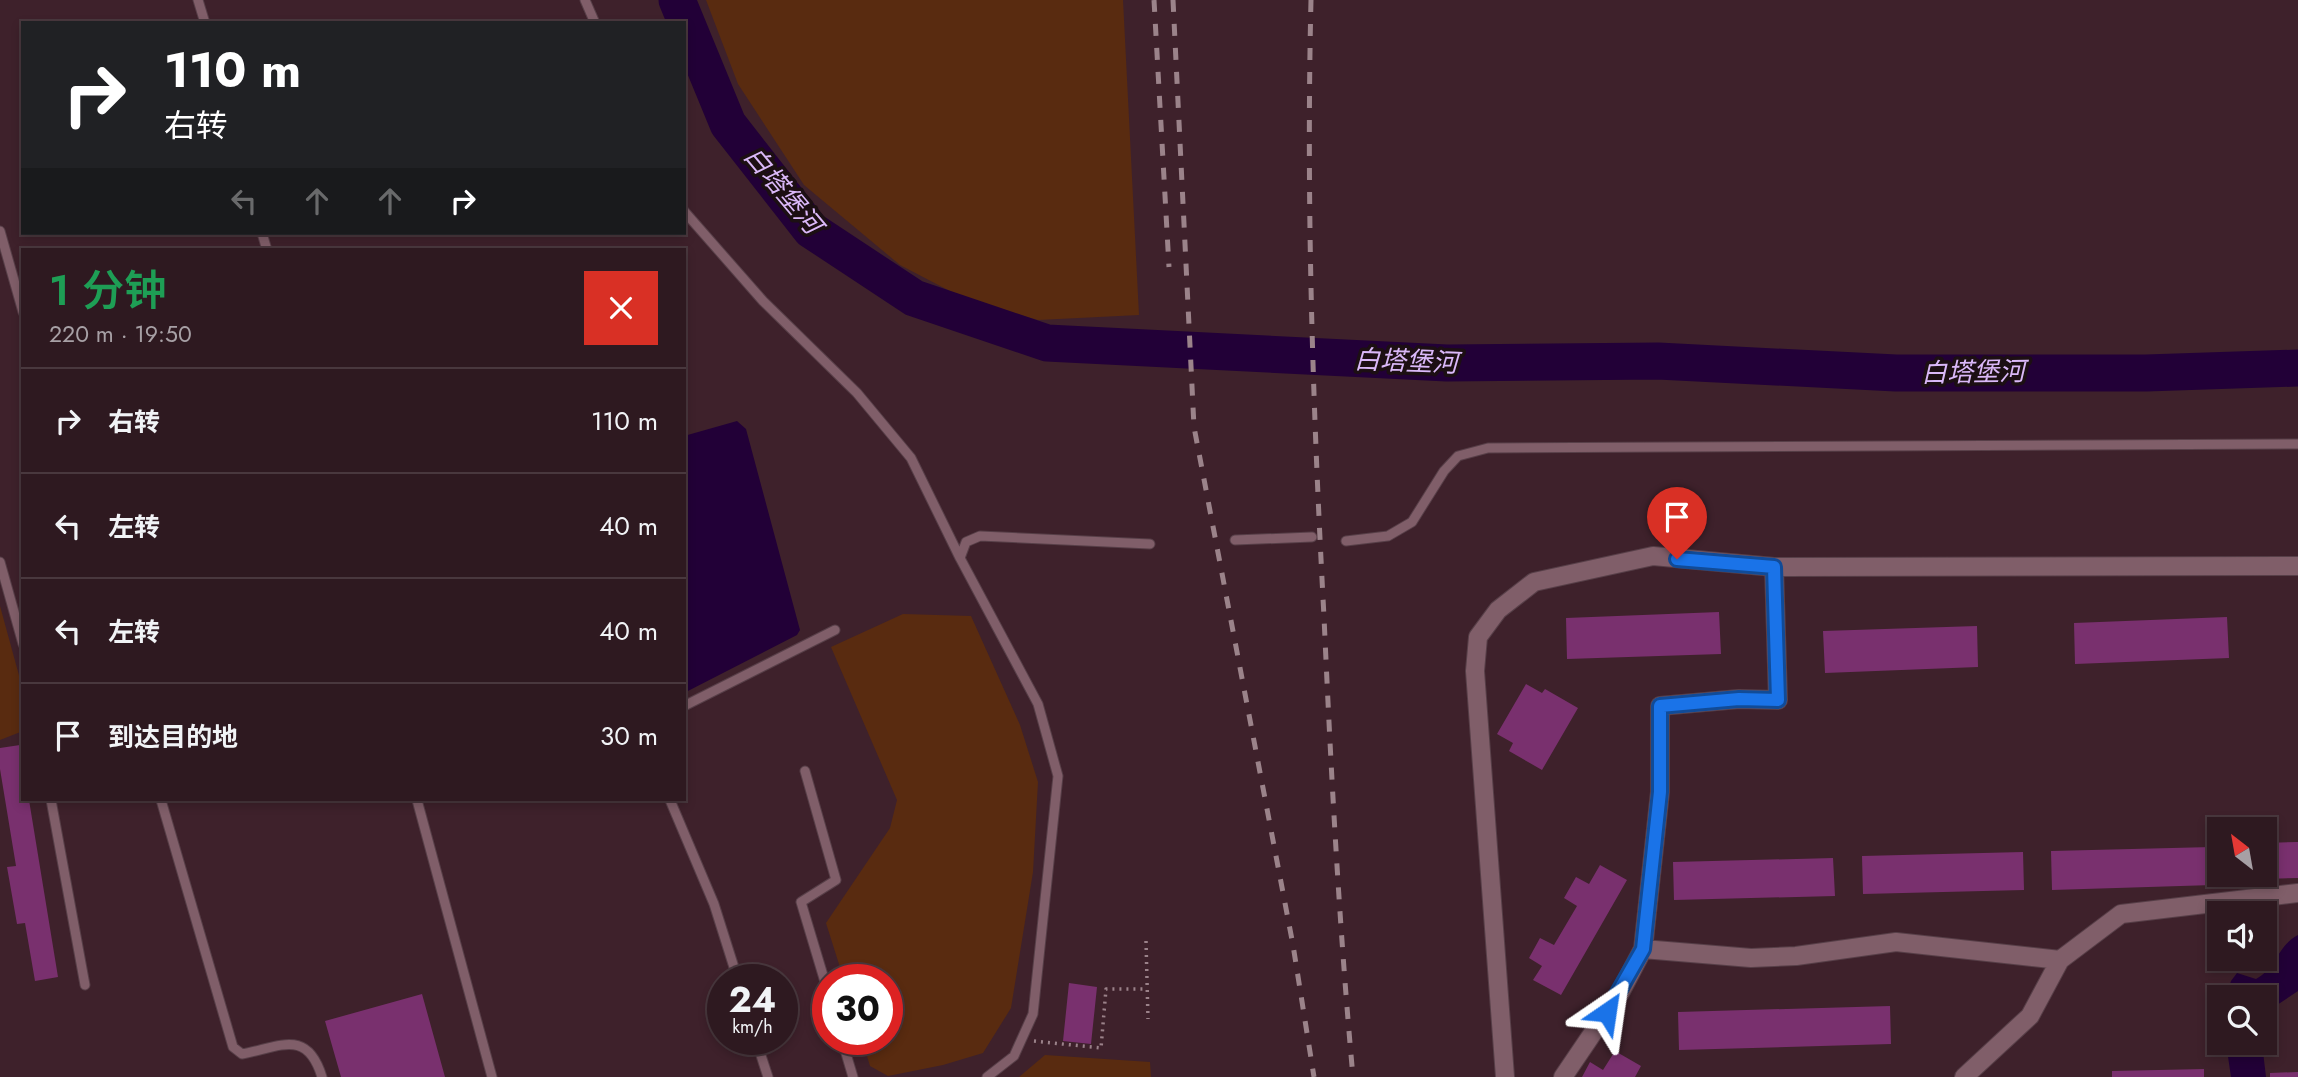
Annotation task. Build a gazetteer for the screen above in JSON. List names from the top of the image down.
{
  "water": ["白塔堡河"],
  "north": "top left",
  "page": {
    "turn": ["110 m", "右转"],
    "heading": ["1 分钟", "220 m · 19:50"],
    "list": [
      {
        "name": "右转",
        "value": "110 m"
      },
      {
        "name": "左转",
        "value": "40 m"
      },
      {
        "name": "左转",
        "value": "40 m"
      },
      {
        "name": "到达目的地",
        "value": "30 m"
      }
    ],
    "speed": "24 km/h",
    "limit": "30"
  }
}
